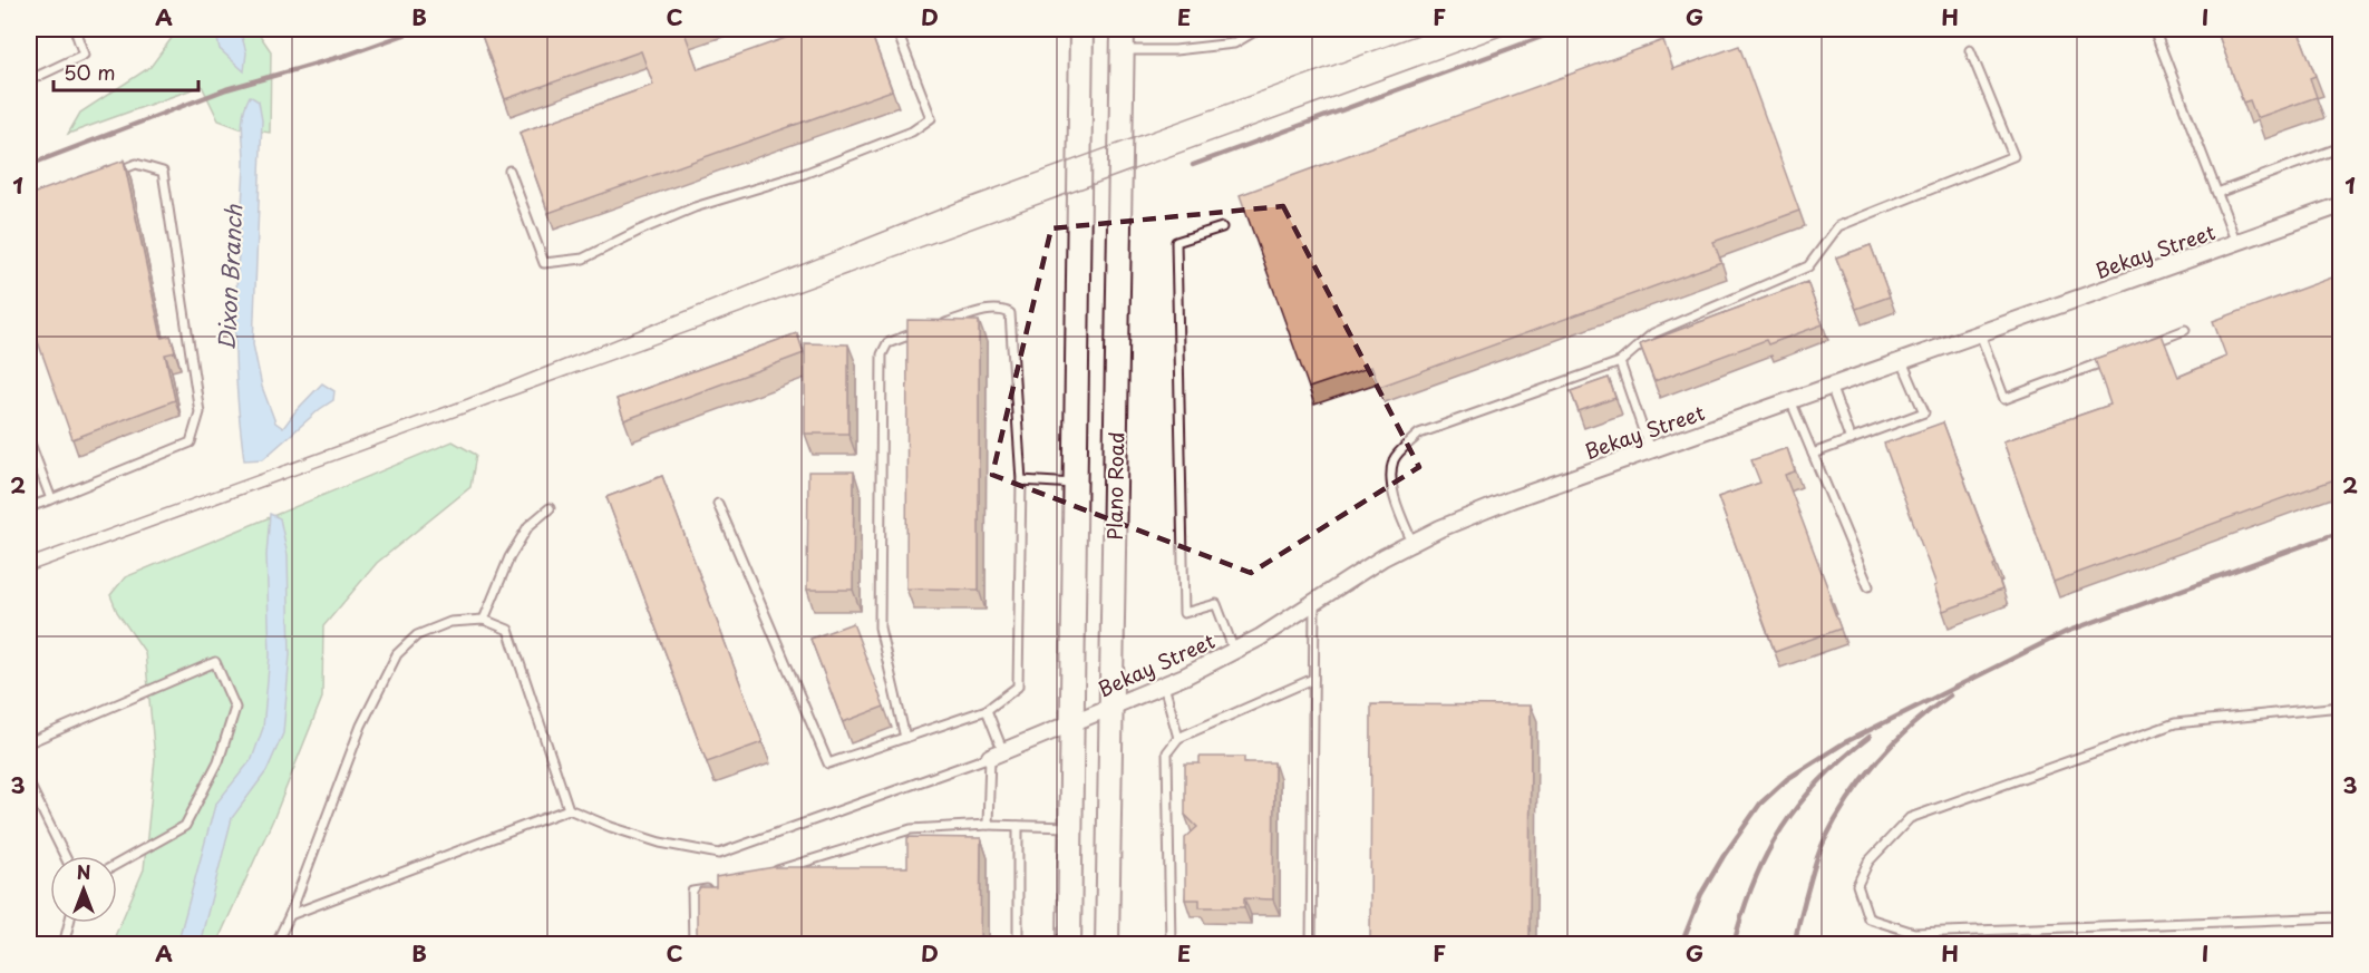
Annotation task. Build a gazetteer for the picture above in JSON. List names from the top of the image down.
{
  "streets": {
    "main road": ["Plano Road"],
    "street": ["Bekay Street"]
  },
  "crossings": [
    ["Bekay Street", "Plano Road"]
  ],
  "water": ["Dixon Branch"],
  "scale_bar": "50 m",
  "north": "top",
  "grid": {
    "columns": [
      "A",
      "B",
      "C",
      "D",
      "E",
      "F",
      "G",
      "H",
      "I"
    ],
    "rows": ["1", "2", "3"]
  }
}
